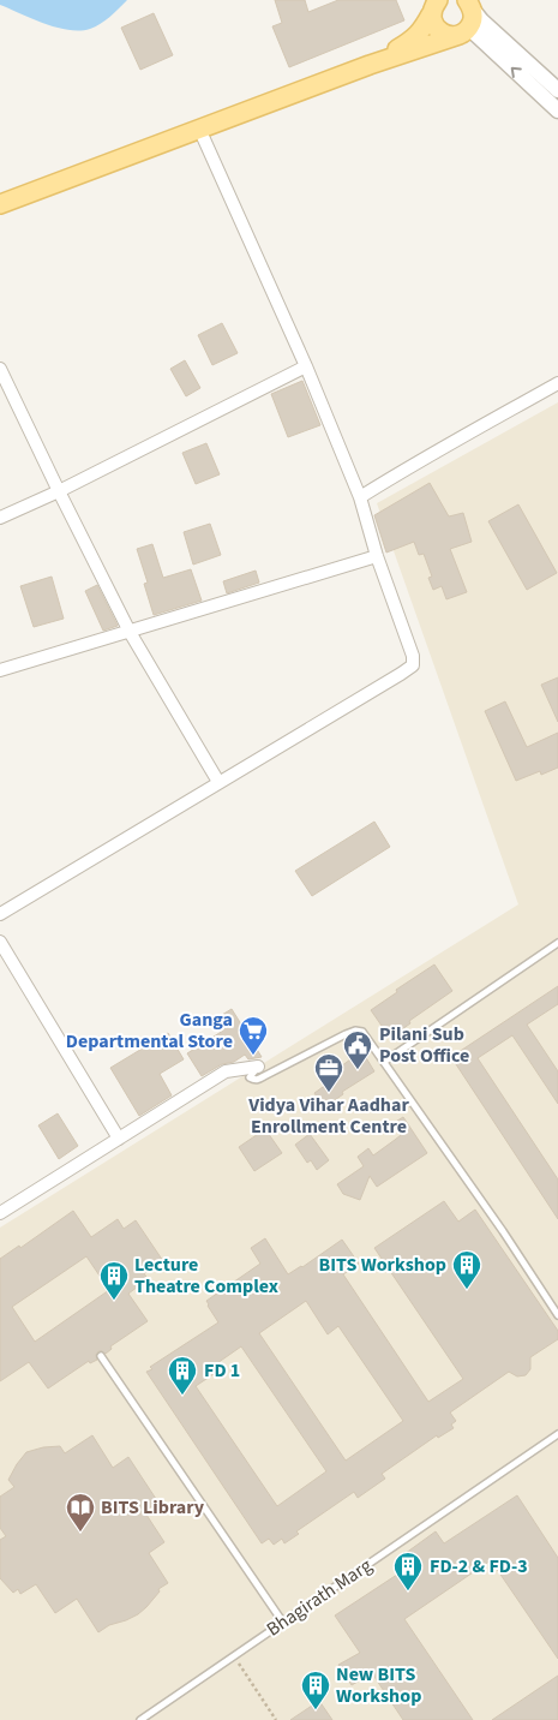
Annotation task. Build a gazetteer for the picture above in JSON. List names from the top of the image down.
{
  "streets": {
    "lane": ["Bhagirath Marg"]
  },
  "places": {
    "supermarket": ["Ganga Departmental Store"],
    "public building": ["Pilani Sub Post Office"],
    "office": ["Vidya Vihar Aadhar Enrollment Centre"],
    "building": [
      "BITS Workshop",
      "Lecture Theatre Complex",
      "FD 1",
      "FD-2 & FD-3",
      "New BITS Workshop"
    ],
    "library": ["BITS Library"]
  }
}
